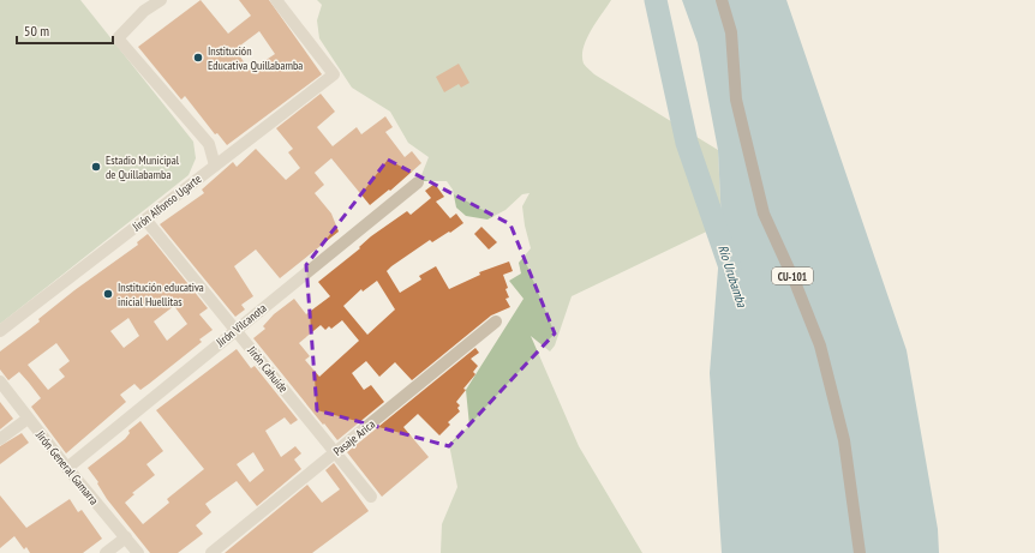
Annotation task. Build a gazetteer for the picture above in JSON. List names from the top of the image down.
{
  "streets": {
    "main road": ["CU-101"],
    "street": [
      "Jirón Alfonso Ugarte",
      "Jirón Vilcanota",
      "Jirón Cahuide",
      "Pasaje Arica",
      "Jirón General Gamarra"
    ]
  },
  "crossings": [
    ["Jirón Alfonso Ugarte", "Jirón Cahuide"],
    ["Jirón Vilcanota", "Jirón Cahuide"],
    ["Jirón Vilcanota", "Jirón General Gamarra"],
    ["Jirón Cahuide", "Pasaje Arica"]
  ],
  "water": ["Río Urubamba"],
  "places": ["Institución Educativa Quillabamba", "Estadio Municipal de Quillabamba", "Institución educativa inicial Huellitas"],
  "scale_bar": "50 m"
}
